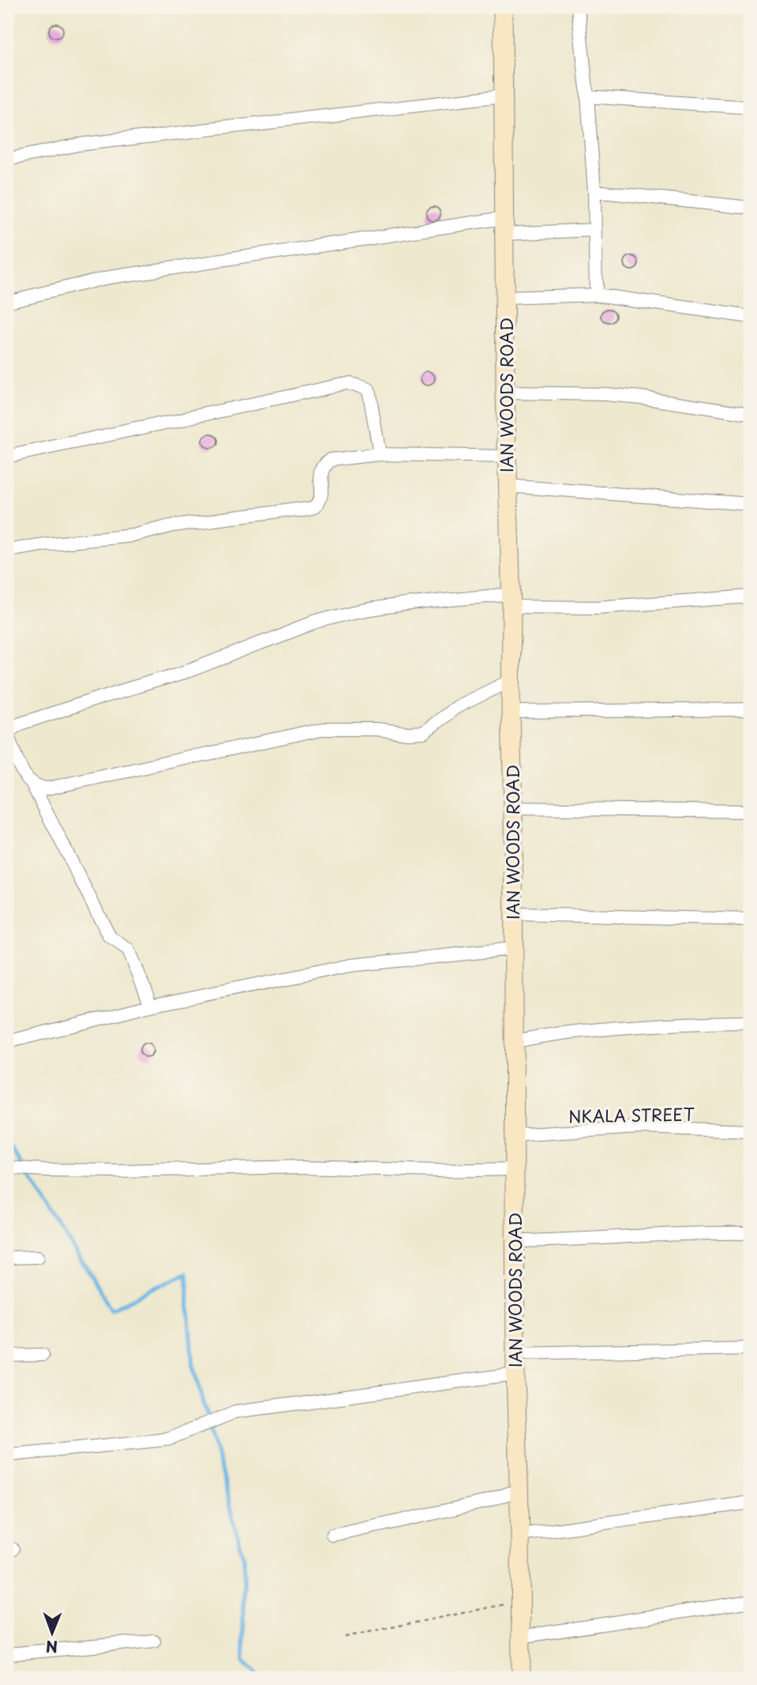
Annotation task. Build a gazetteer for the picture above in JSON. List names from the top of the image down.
{
  "streets": {
    "street": ["IAN WOODS ROAD", "NKALA STREET"]
  },
  "crossings": [
    ["IAN WOODS ROAD", "NKALA STREET"]
  ],
  "north": "bottom"
}
